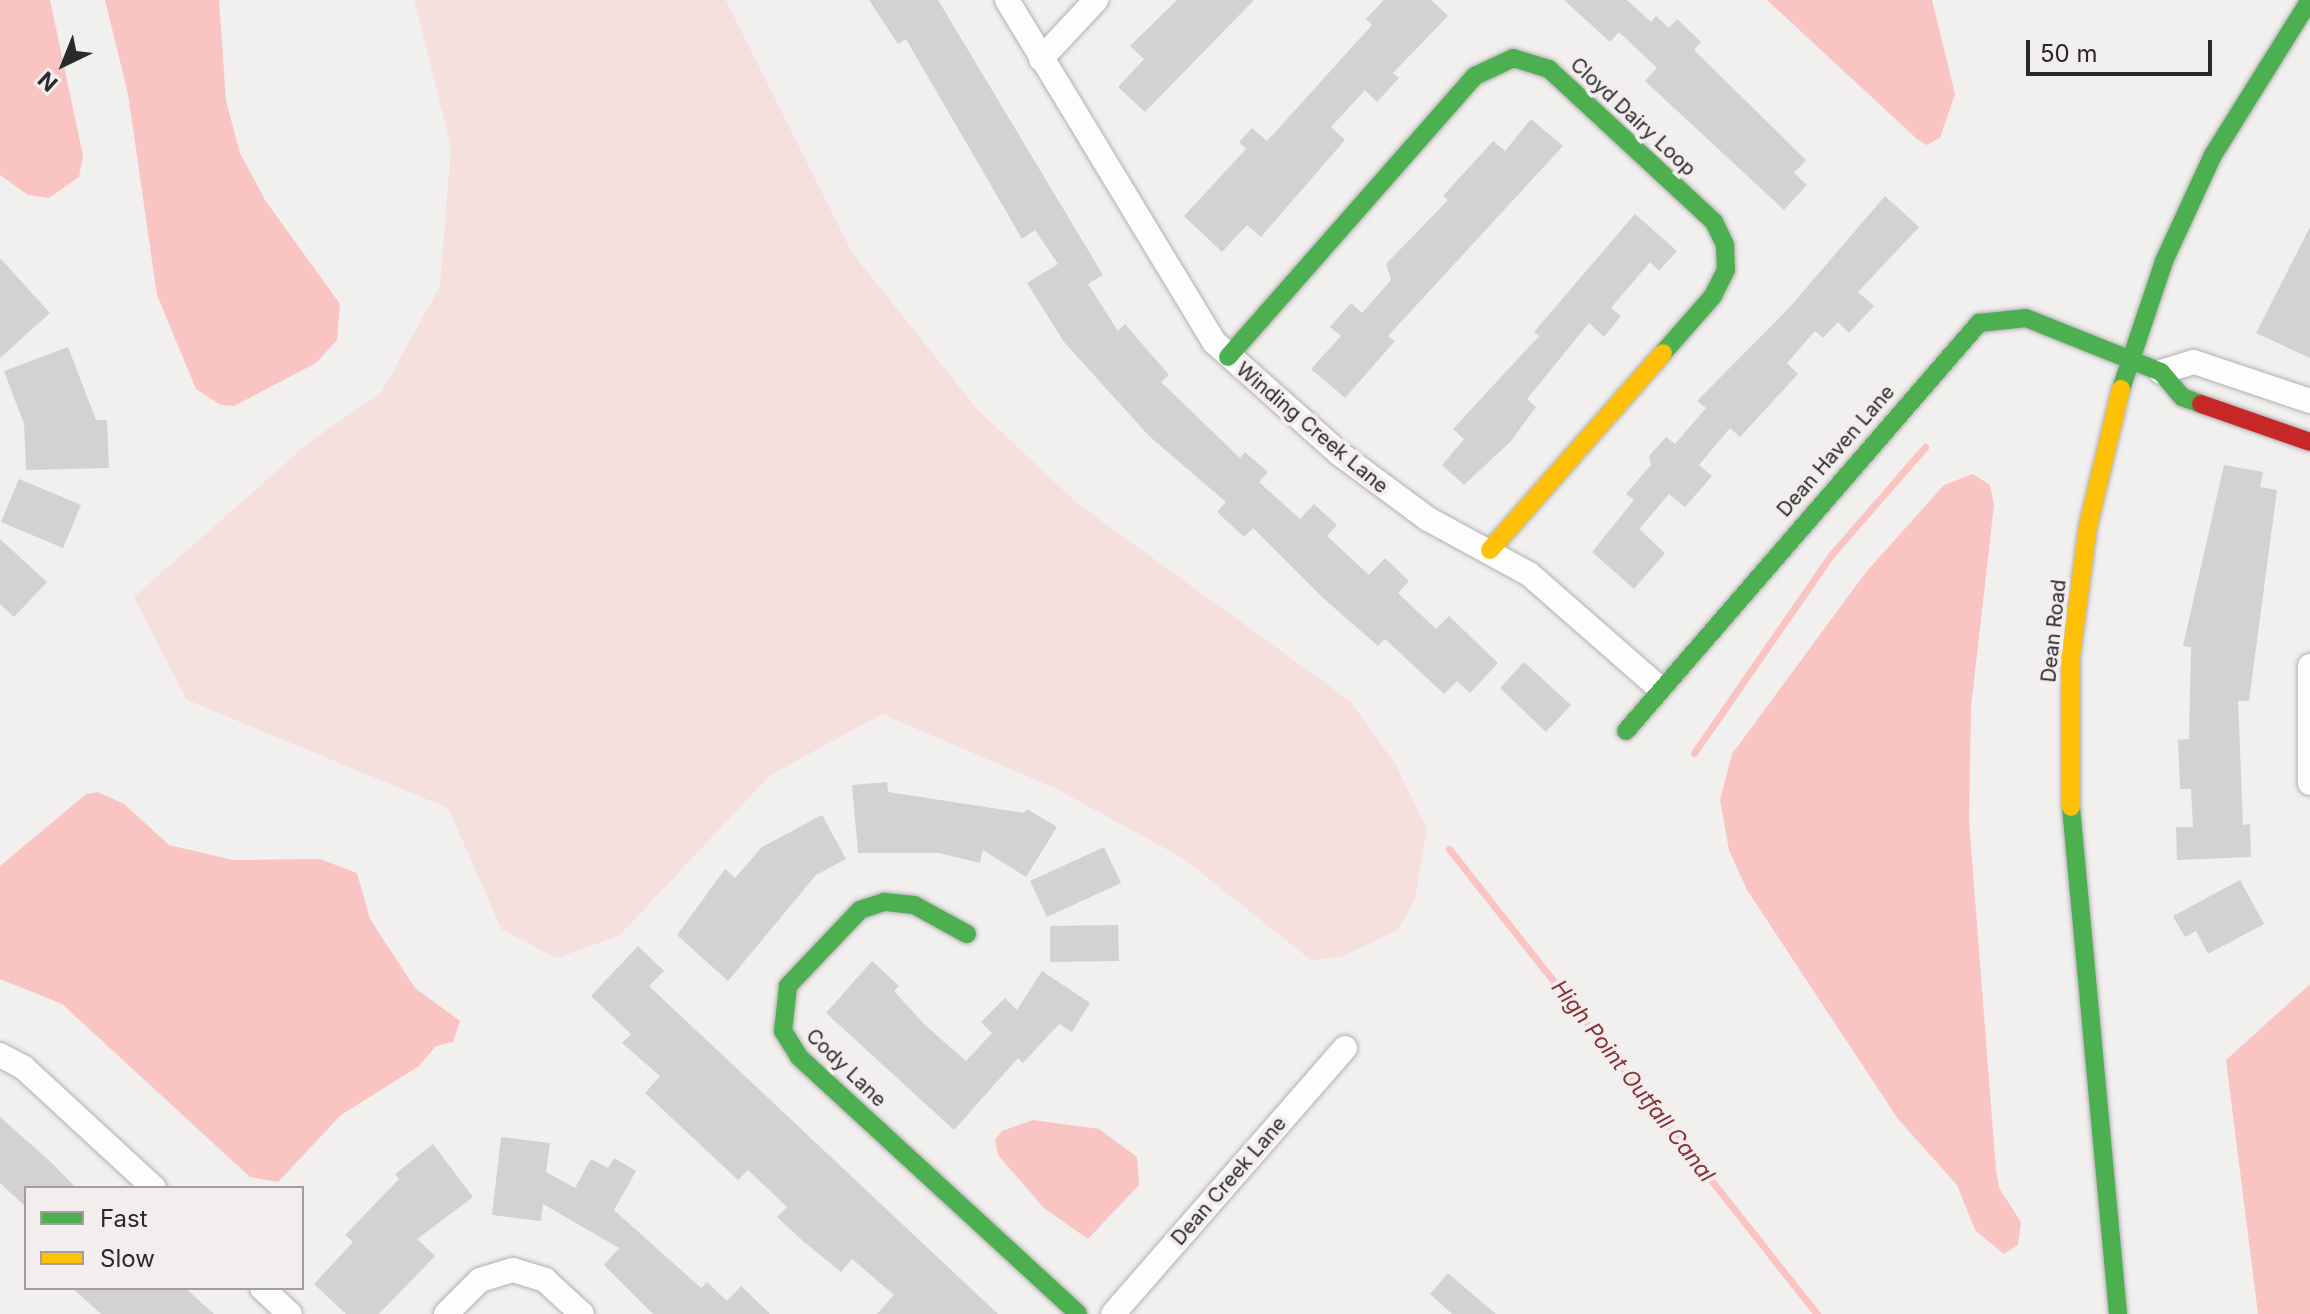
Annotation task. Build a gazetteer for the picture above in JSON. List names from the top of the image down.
{
  "streets": {
    "street": [
      "Cloyd Dairy Loop",
      "Winding Creek Lane",
      "Dean Haven Lane",
      "Dean Road",
      "Cody Lane",
      "Dean Creek Lane"
    ]
  },
  "crossings": [
    ["Cloyd Dairy Loop", "Winding Creek Lane"],
    ["Winding Creek Lane", "Dean Haven Lane"],
    ["Dean Haven Lane", "Dean Road"]
  ],
  "water": ["High Point Outfall Canal"],
  "legend": ["Fast", "Slow"],
  "scale_bar": "50 m",
  "north": "bottom left"
}
